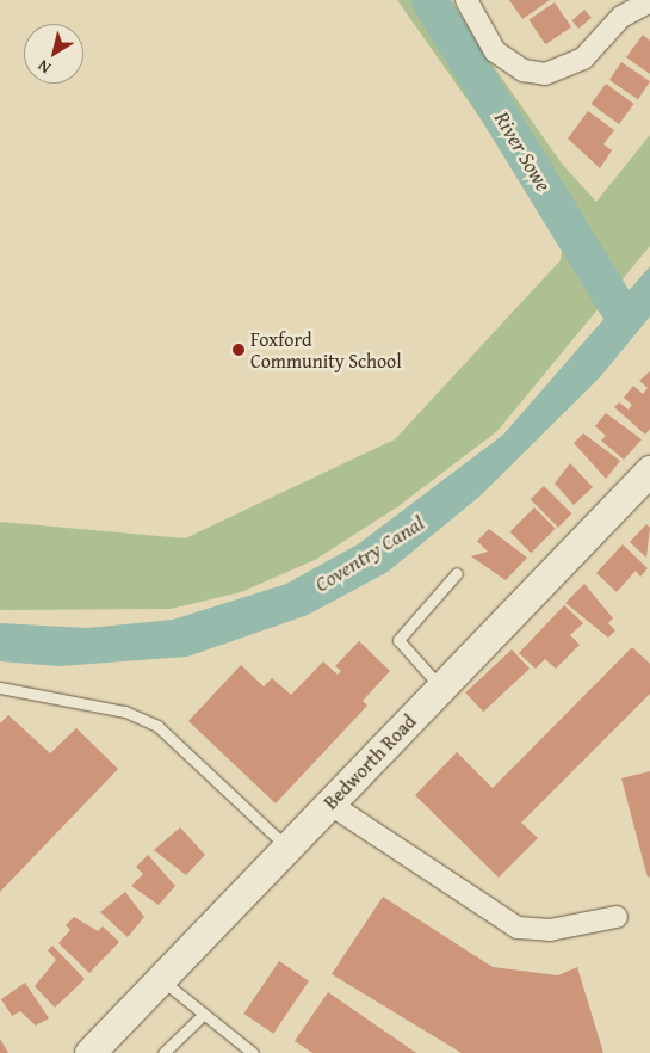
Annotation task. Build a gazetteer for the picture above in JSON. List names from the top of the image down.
{
  "streets": {
    "main road": ["Bedworth Road"]
  },
  "water": ["River Sowe", "Coventry Canal"],
  "places": ["Foxford Community School"],
  "north": "bottom left"
}
